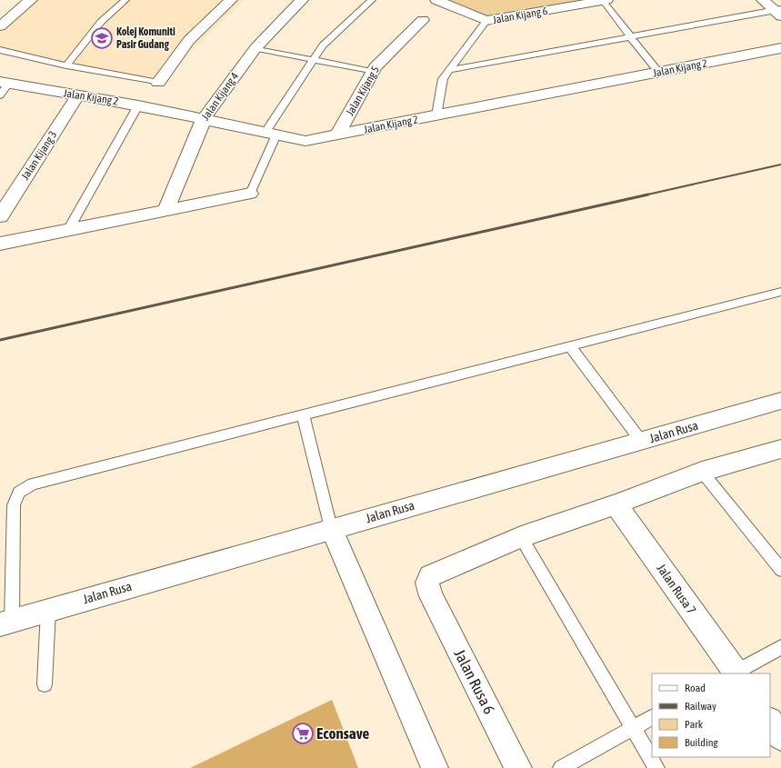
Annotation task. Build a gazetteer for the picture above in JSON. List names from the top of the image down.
{
  "streets": {
    "street": [
      "Jalan Kijang 6",
      "Jalan Kijang 2",
      "Jalan Kijang 5",
      "Jalan Kijang 4",
      "Jalan Kijang 3",
      "Jalan Rusa",
      "Jalan Rusa 7",
      "Jalan Rusa 6"
    ]
  },
  "crossings": [
    ["Jalan Kijang 2", "Jalan Kijang 5"],
    ["Jalan Kijang 2", "Jalan Kijang 4"],
    ["Jalan Kijang 2", "Jalan Kijang 3"]
  ],
  "places": {
    "school or university": ["Kolej Komuniti Pasir Gudang"],
    "supermarket": ["Econsave"]
  },
  "legend": [
    "Road",
    "Railway",
    "Park",
    "Building"
  ]
}
